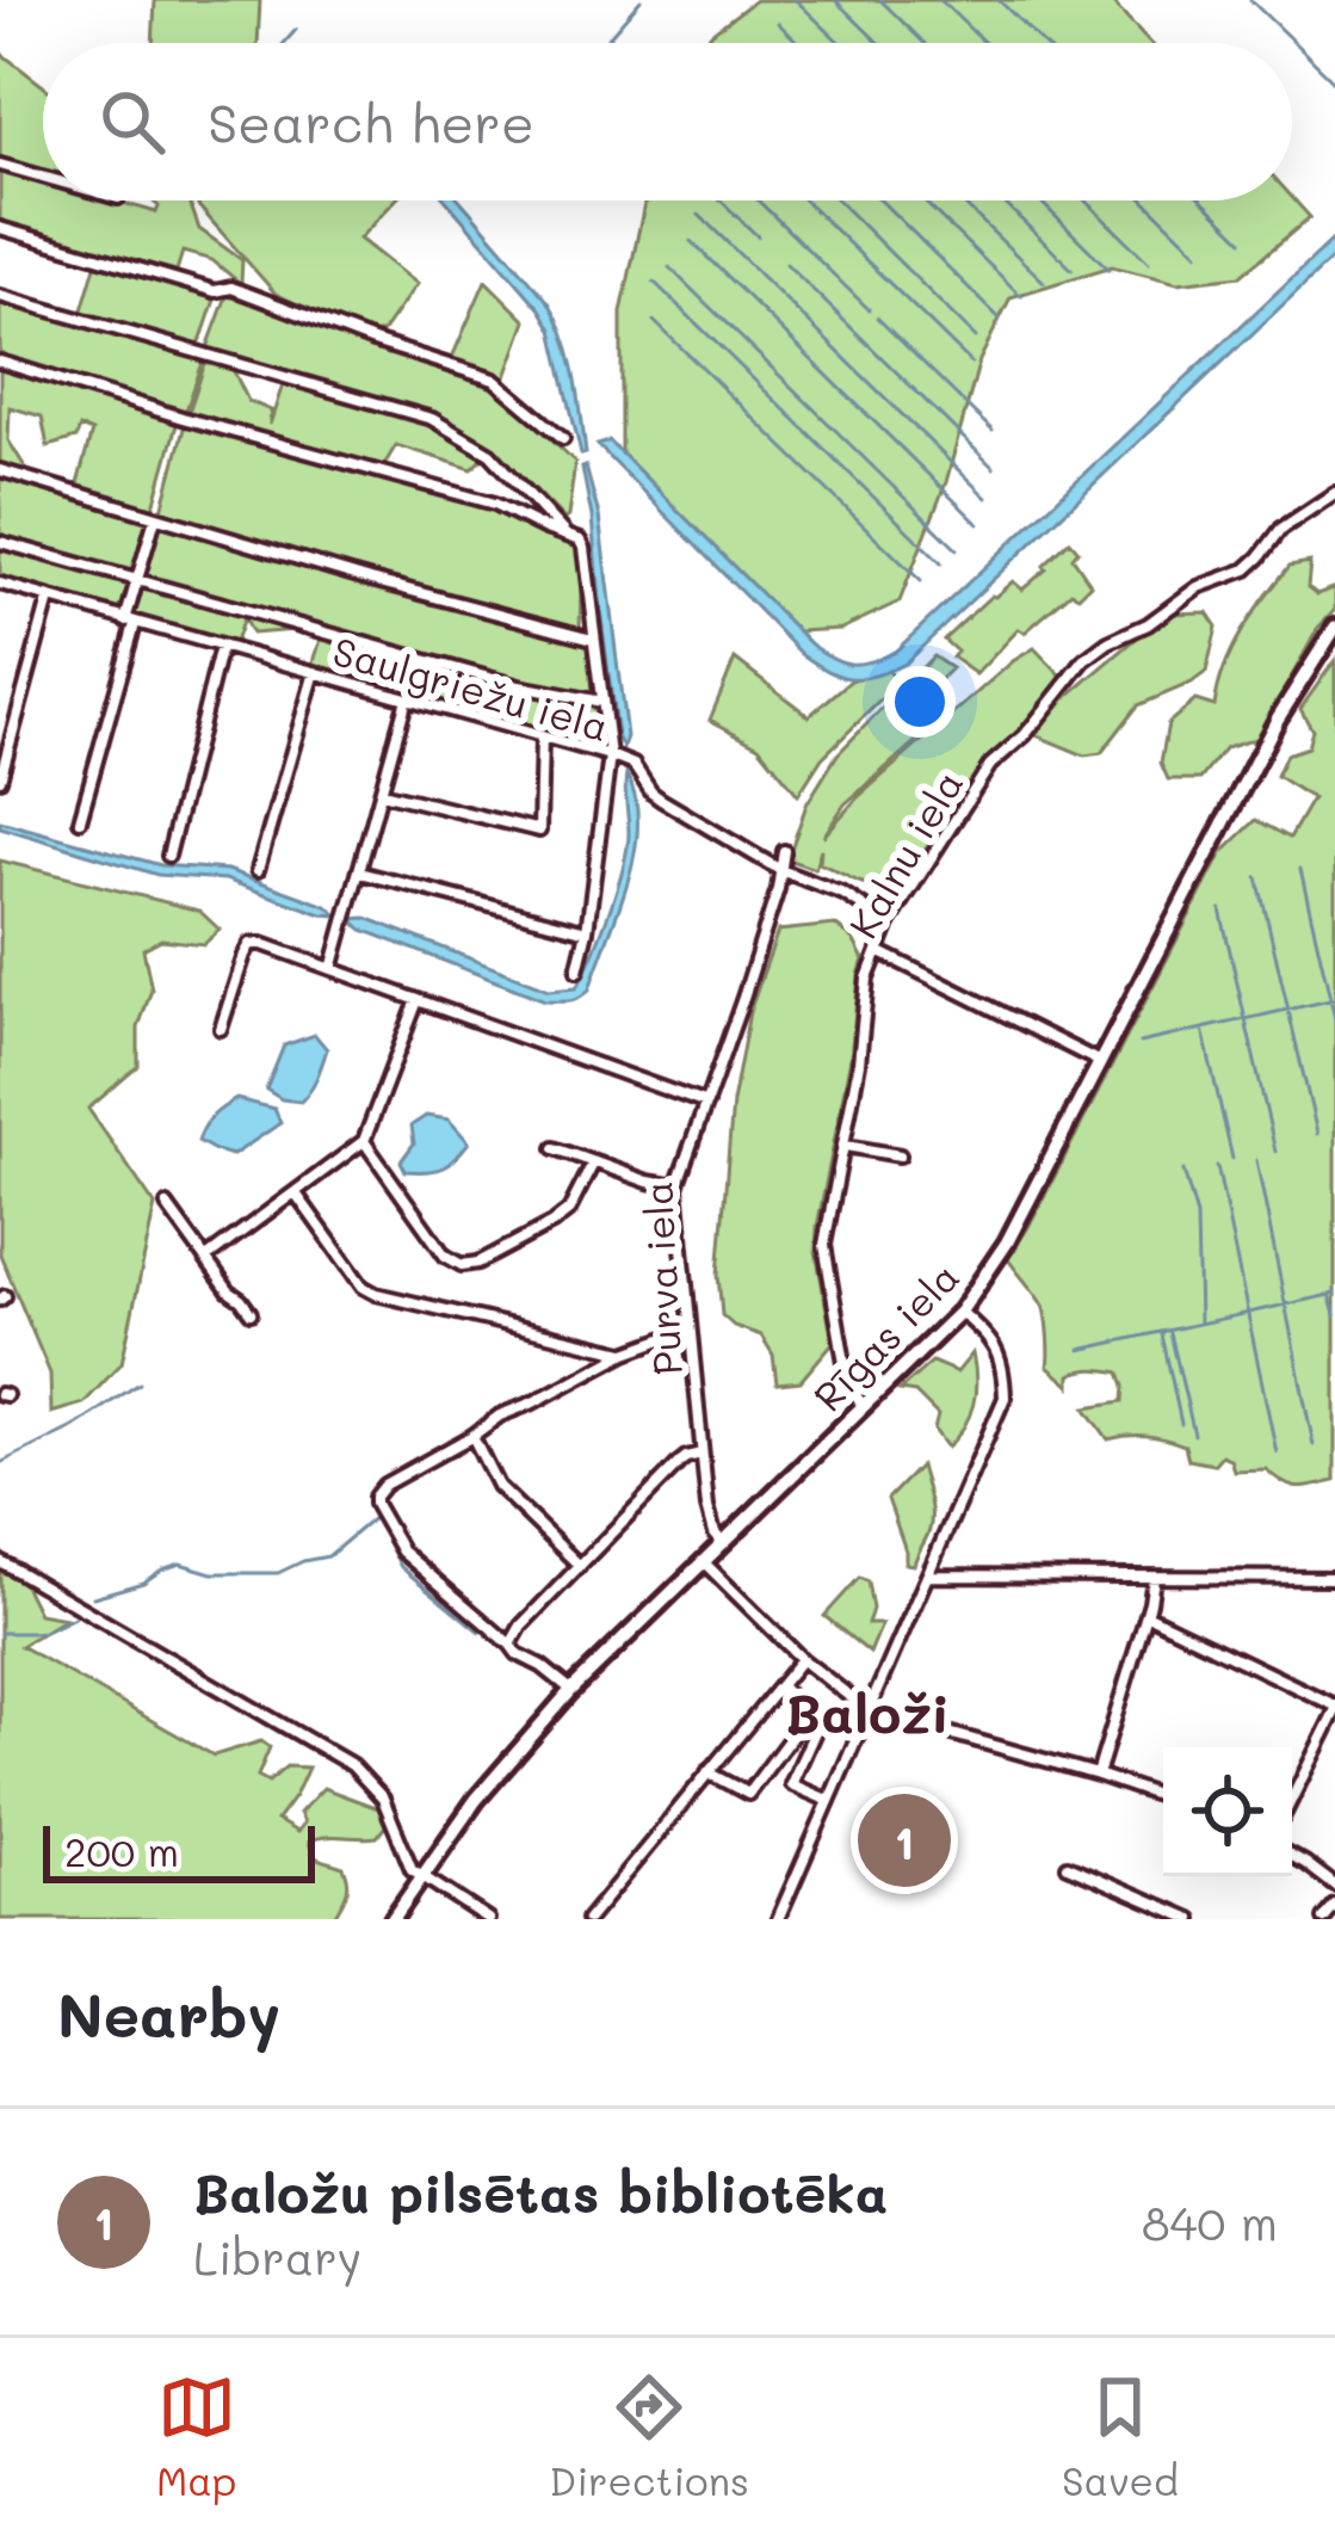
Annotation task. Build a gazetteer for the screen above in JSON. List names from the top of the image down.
{
  "streets": {
    "main road": ["Rīgas iela"],
    "street": ["Saulgriežu iela", "Kalnu iela", "Purva iela"]
  },
  "crossings": [
    ["Saulgriežu iela", "Kalnu iela"],
    ["Saulgriežu iela", "Purva iela"],
    ["Kalnu iela", "Rīgas iela"],
    ["Purva iela", "Rīgas iela"]
  ],
  "districts": ["Baloži"],
  "scale_bar": "200 m",
  "page": {
    "search": "Search here",
    "pins": "1",
    "scale": "200 m",
    "heading": "Nearby",
    "list": [
      {
        "mark": "1",
        "name": "Baložu pilsētas bibliotēka",
        "note": "Library",
        "value": "840 m"
      }
    ],
    "nav": ["Map", "Directions", "Saved"]
  }
}
